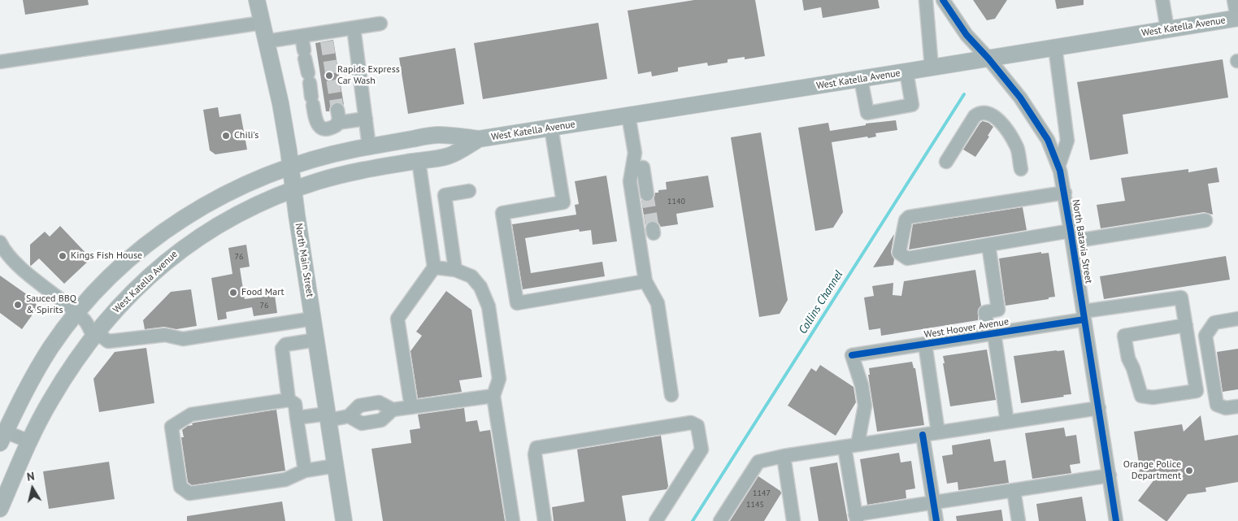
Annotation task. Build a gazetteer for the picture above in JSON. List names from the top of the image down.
{
  "streets": {
    "main road": ["West Katella Avenue", "North Main Street"],
    "street": ["North Batavia Street", "West Hoover Avenue"]
  },
  "crossings": [
    ["West Katella Avenue", "North Batavia Street"],
    ["West Katella Avenue", "North Main Street"],
    ["North Batavia Street", "West Hoover Avenue"]
  ],
  "water": ["Collins Channel"],
  "places": [
    "Rapids Express Car Wash",
    "Chili's",
    "Kings Fish House",
    "Food Mart",
    "Sauced BBQ & Spirits",
    "Orange Police Department"
  ],
  "house_numbers": [
    "1140",
    "76",
    "76",
    "1147",
    "1145"
  ],
  "north": "top"
}
